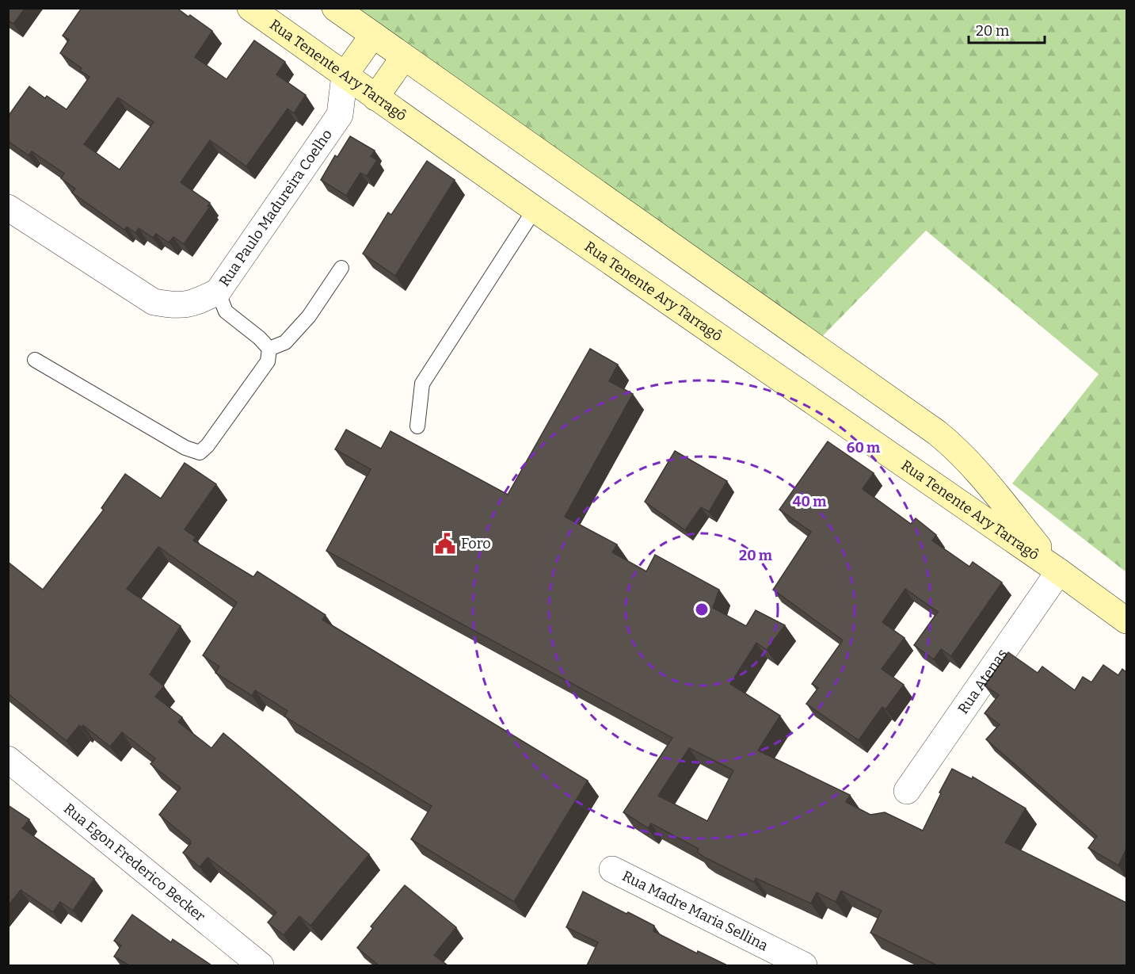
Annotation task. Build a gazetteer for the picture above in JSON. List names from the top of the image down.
{
  "streets": {
    "main road": ["Rua Tenente Ary Tarragô"],
    "street": [
      "Rua Paulo Madureira Coelho",
      "Rua Atenas",
      "Rua Egon Frederico Becker",
      "Rua Madre Maria Sellina"
    ]
  },
  "crossings": [
    ["Rua Tenente Ary Tarragô", "Rua Paulo Madureira Coelho"],
    ["Rua Tenente Ary Tarragô", "Rua Atenas"]
  ],
  "places": {
    "public building": ["Foro"]
  },
  "scale_bar": "20 m",
  "rings": ["60 m", "40 m", "20 m"]
}
